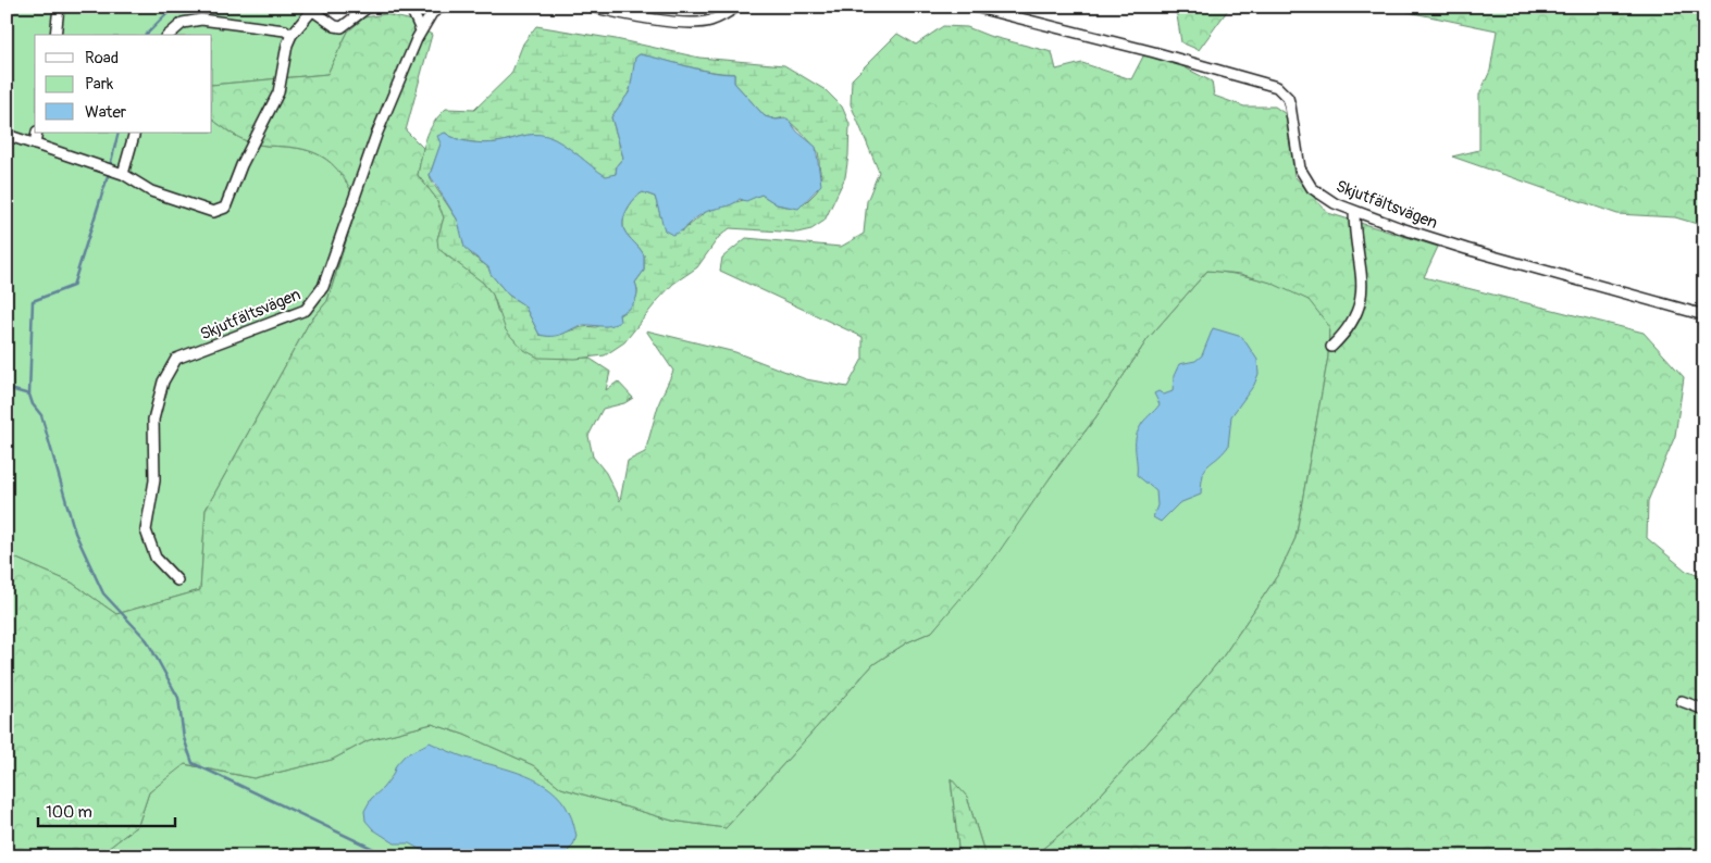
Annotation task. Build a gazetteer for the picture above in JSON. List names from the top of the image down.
{
  "streets": {
    "street": ["Skjutfältsvägen"]
  },
  "legend": ["Road", "Park", "Water"],
  "scale_bar": "100 m"
}
